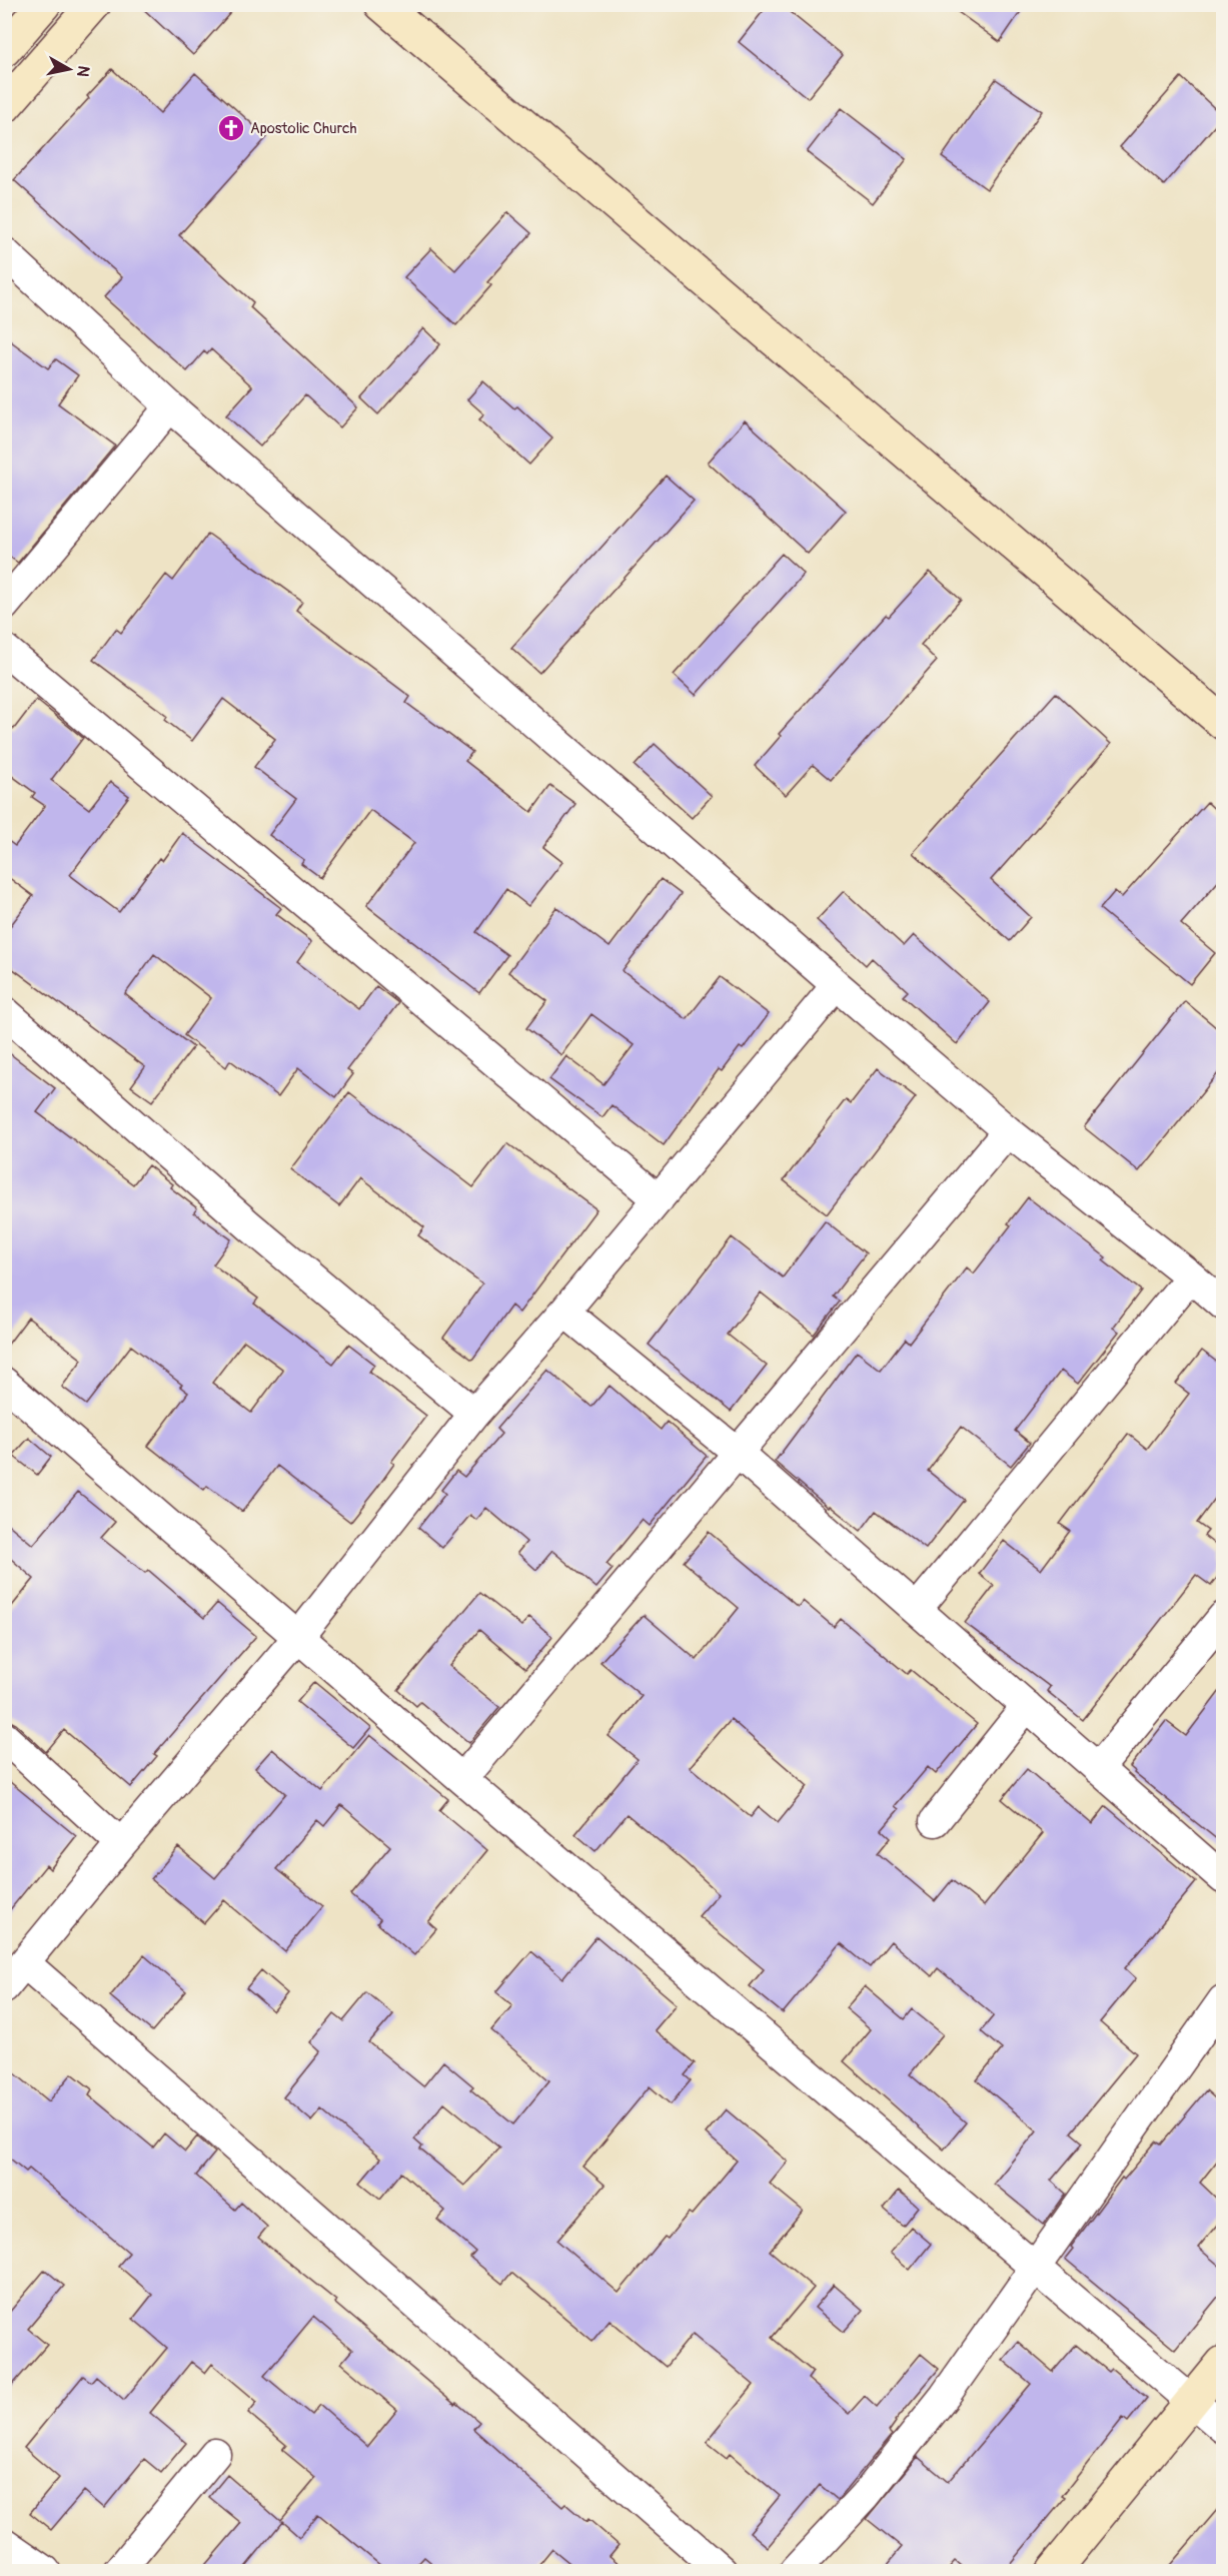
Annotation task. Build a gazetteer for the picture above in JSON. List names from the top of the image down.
{
  "places": {
    "church": ["Apostolic Church"]
  },
  "north": "right"
}
